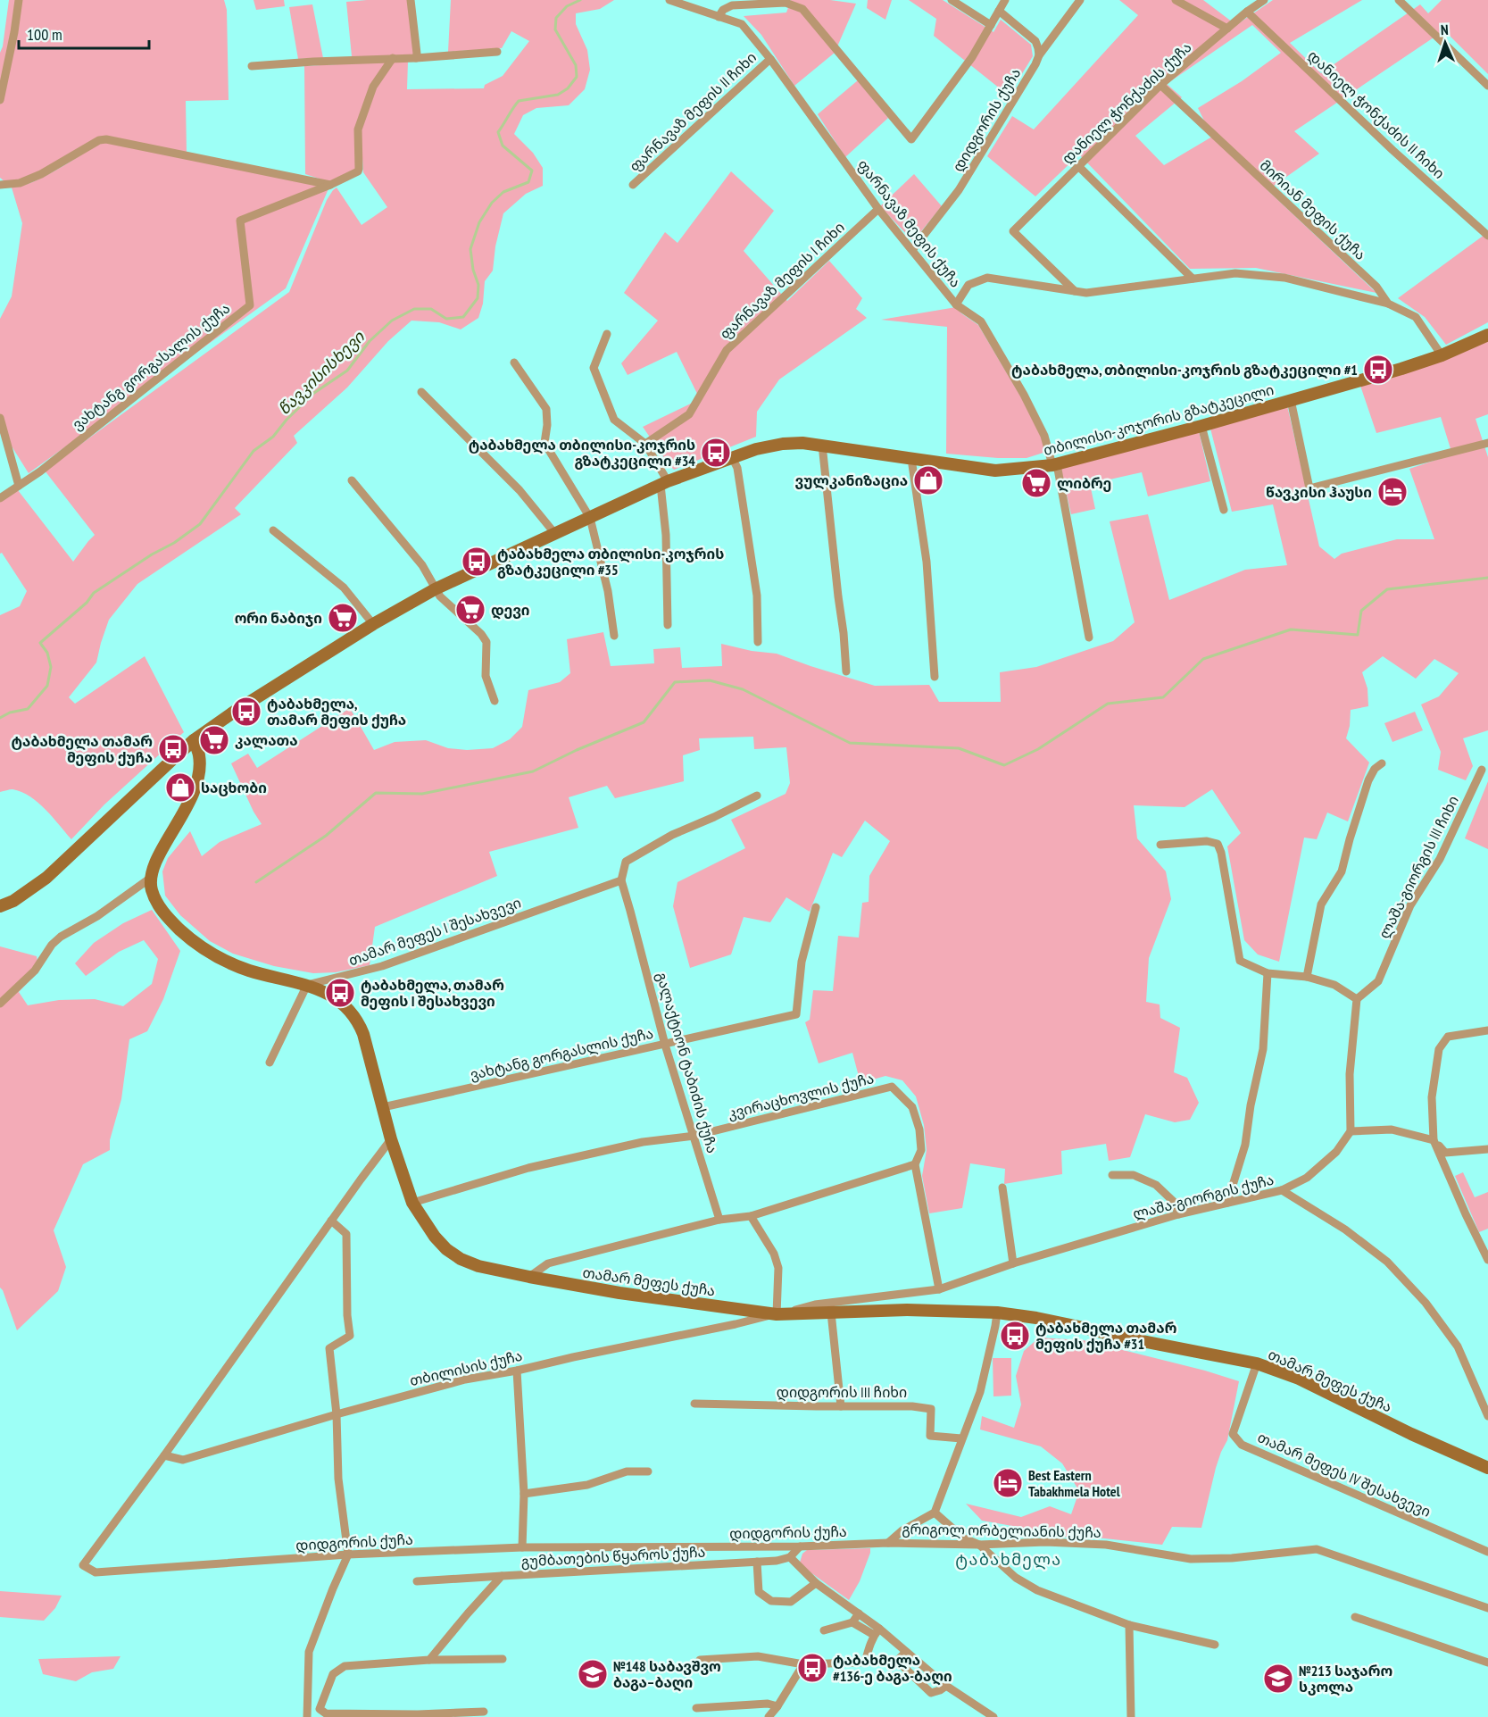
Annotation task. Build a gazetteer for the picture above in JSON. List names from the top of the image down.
{
  "streets": {
    "street": [
      "დანიელ ჭონქაძის ქუჩა",
      "ფარნავაზ მეფის II ჩიხი",
      "დანიელ ჭონქაძის II ჩიხი",
      "დიდგორის ქუჩა",
      "მირიან მეფის ქუჩა",
      "ფარნავაზ მეფის ქუჩა",
      "ფარნავაზ მეფის I ჩიხი",
      "ვახტანგ გორგასალის ქუჩა",
      "თბილისი-კოჯორის გზატკეცილი",
      "ლაშა-გიორგის III ჩიხი",
      "თამარ მეფეს I შესახვევი",
      "ვახტანგ გორგასლის ქუჩა",
      "გალაქტიონ ტაბიძის ქუჩა",
      "კვირაცხოვლის ქუჩა",
      "ლაშა-გიორგის ქუჩა",
      "თამარ მეფეს ქუჩა",
      "თბილისის ქუჩა",
      "დიდგორის III ჩიხი",
      "თამარ მეფეს IV შესახვევი",
      "გრიგოლ ორბელიანის ქუჩა",
      "გუმბათების წყაროს ქუჩა"
    ]
  },
  "crossings": [
    ["დანიელ ჭონქაძის ქუჩა", "დანიელ ჭონქაძის II ჩიხი"],
    ["დანიელ ჭონქაძის ქუჩა", "მირიან მეფის ქუჩა"],
    ["ფარნავაზ მეფის II ჩიხი", "ფარნავაზ მეფის ქუჩა"],
    ["დიდგორის ქუჩა", "ფარნავაზ მეფის ქუჩა"],
    ["დიდგორის ქუჩა", "თამარ მეფეს ქუჩა"],
    ["დიდგორის ქუჩა", "თბილისის ქუჩა"],
    ["დიდგორის ქუჩა", "გრიგოლ ორბელიანის ქუჩა"],
    ["მირიან მეფის ქუჩა", "თბილისი-კოჯორის გზატკეცილი"],
    ["ფარნავაზ მეფის ქუჩა", "ფარნავაზ მეფის I ჩიხი"],
    ["ფარნავაზ მეფის ქუჩა", "თბილისი-კოჯორის გზატკეცილი"],
    ["თამარ მეფეს I შესახვევი", "გალაქტიონ ტაბიძის ქუჩა"],
    ["თამარ მეფეს I შესახვევი", "თამარ მეფეს ქუჩა"],
    ["ვახტანგ გორგასლის ქუჩა", "გალაქტიონ ტაბიძის ქუჩა"],
    ["ვახტანგ გორგასლის ქუჩა", "თამარ მეფეს ქუჩა"],
    ["გალაქტიონ ტაბიძის ქუჩა", "კვირაცხოვლის ქუჩა"],
    ["კვირაცხოვლის ქუჩა", "ლაშა-გიორგის ქუჩა"],
    ["კვირაცხოვლის ქუჩა", "თამარ მეფეს ქუჩა"],
    ["ლაშა-გიორგის ქუჩა", "თამარ მეფეს ქუჩა"],
    ["ლაშა-გიორგის ქუჩა", "თბილისის ქუჩა"],
    ["თამარ მეფეს ქუჩა", "თბილისის ქუჩა"],
    ["თამარ მეფეს ქუჩა", "თამარ მეფეს IV შესახვევი"]
  ],
  "districts": ["ტაბახმელა"],
  "water": ["წავკისისხევი"],
  "places": {
    "bus stop": [
      "ტაბახმელა, თბილისი-კოჯრის გზატკეცილი #1",
      "ტაბახმელა თბილისი-კოჯრის გზატკეცილი #34",
      "ტაბახმელა თბილისი-კოჯრის გზატკეცილი #35",
      "ტაბახმელა, თამარ მეფის ქუჩა",
      "ტაბახმელა თამარ მეფის ქუჩა",
      "ტაბახმელა, თამარ მეფის I შესახვევი",
      "ტაბახმელა თამარ მეფის ქუჩა #31",
      "ტაბახმელა #136-ე ბაგა-ბაღი"
    ],
    "shop": ["ვულკანიზაცია", "საცხობი"],
    "supermarket": [
      "ლიბრე",
      "დევი",
      "ორი ნაბიჯი",
      "კალათა"
    ],
    "hotel": ["წავკისი ჰაუსი", "Best Eastern Tabakhmela Hotel"],
    "school or university": ["№148 საბავშვო ბაგა–ბაღი", "№213 საჯარო სკოლა"]
  },
  "scale_bar": "100 m",
  "north": "top"
}
